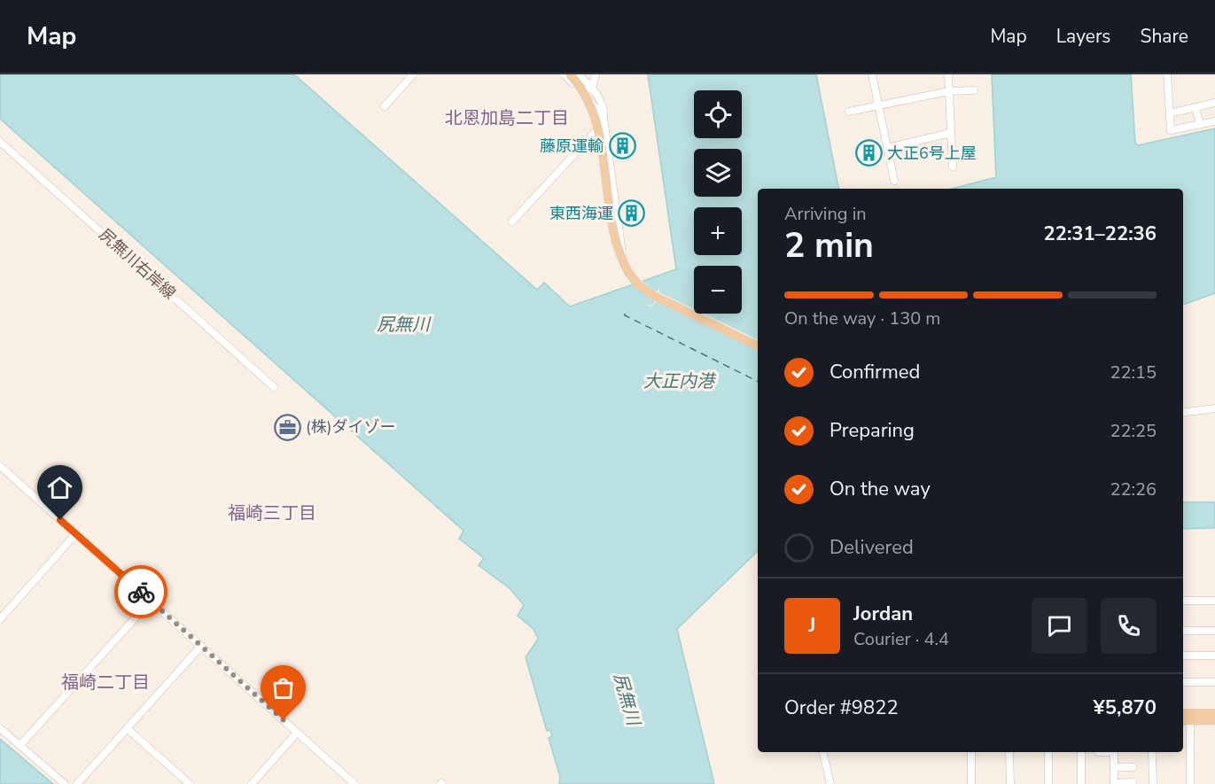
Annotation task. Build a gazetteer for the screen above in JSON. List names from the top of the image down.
{
  "streets": {
    "street": ["尻無川右岸線"]
  },
  "districts": ["北恩加島二丁目", "福崎三丁目", "福崎二丁目"],
  "water": ["尻無川", "大正内港"],
  "places": {
    "building": ["藤原運輸", "大正6号上屋", "東西海運"],
    "office": ["(株)ダイゾー"]
  },
  "page": {
    "header": "Map",
    "nav": ["Map", "Layers", "Share"],
    "map_buttons": ["+", "−"],
    "heading": ["2 min", "Arriving in", "22:31–22:36"],
    "panel": [
      "Jordan",
      "Courier · 4.4",
      "Order #9822",
      "¥5,870"
    ],
    "bar": "On the way · 130 m",
    "list": [
      ["Confirmed", "22:15"],
      ["Preparing", "22:25"],
      ["On the way", "22:26"],
      "Delivered"
    ],
    "round": "J"
  }
}
